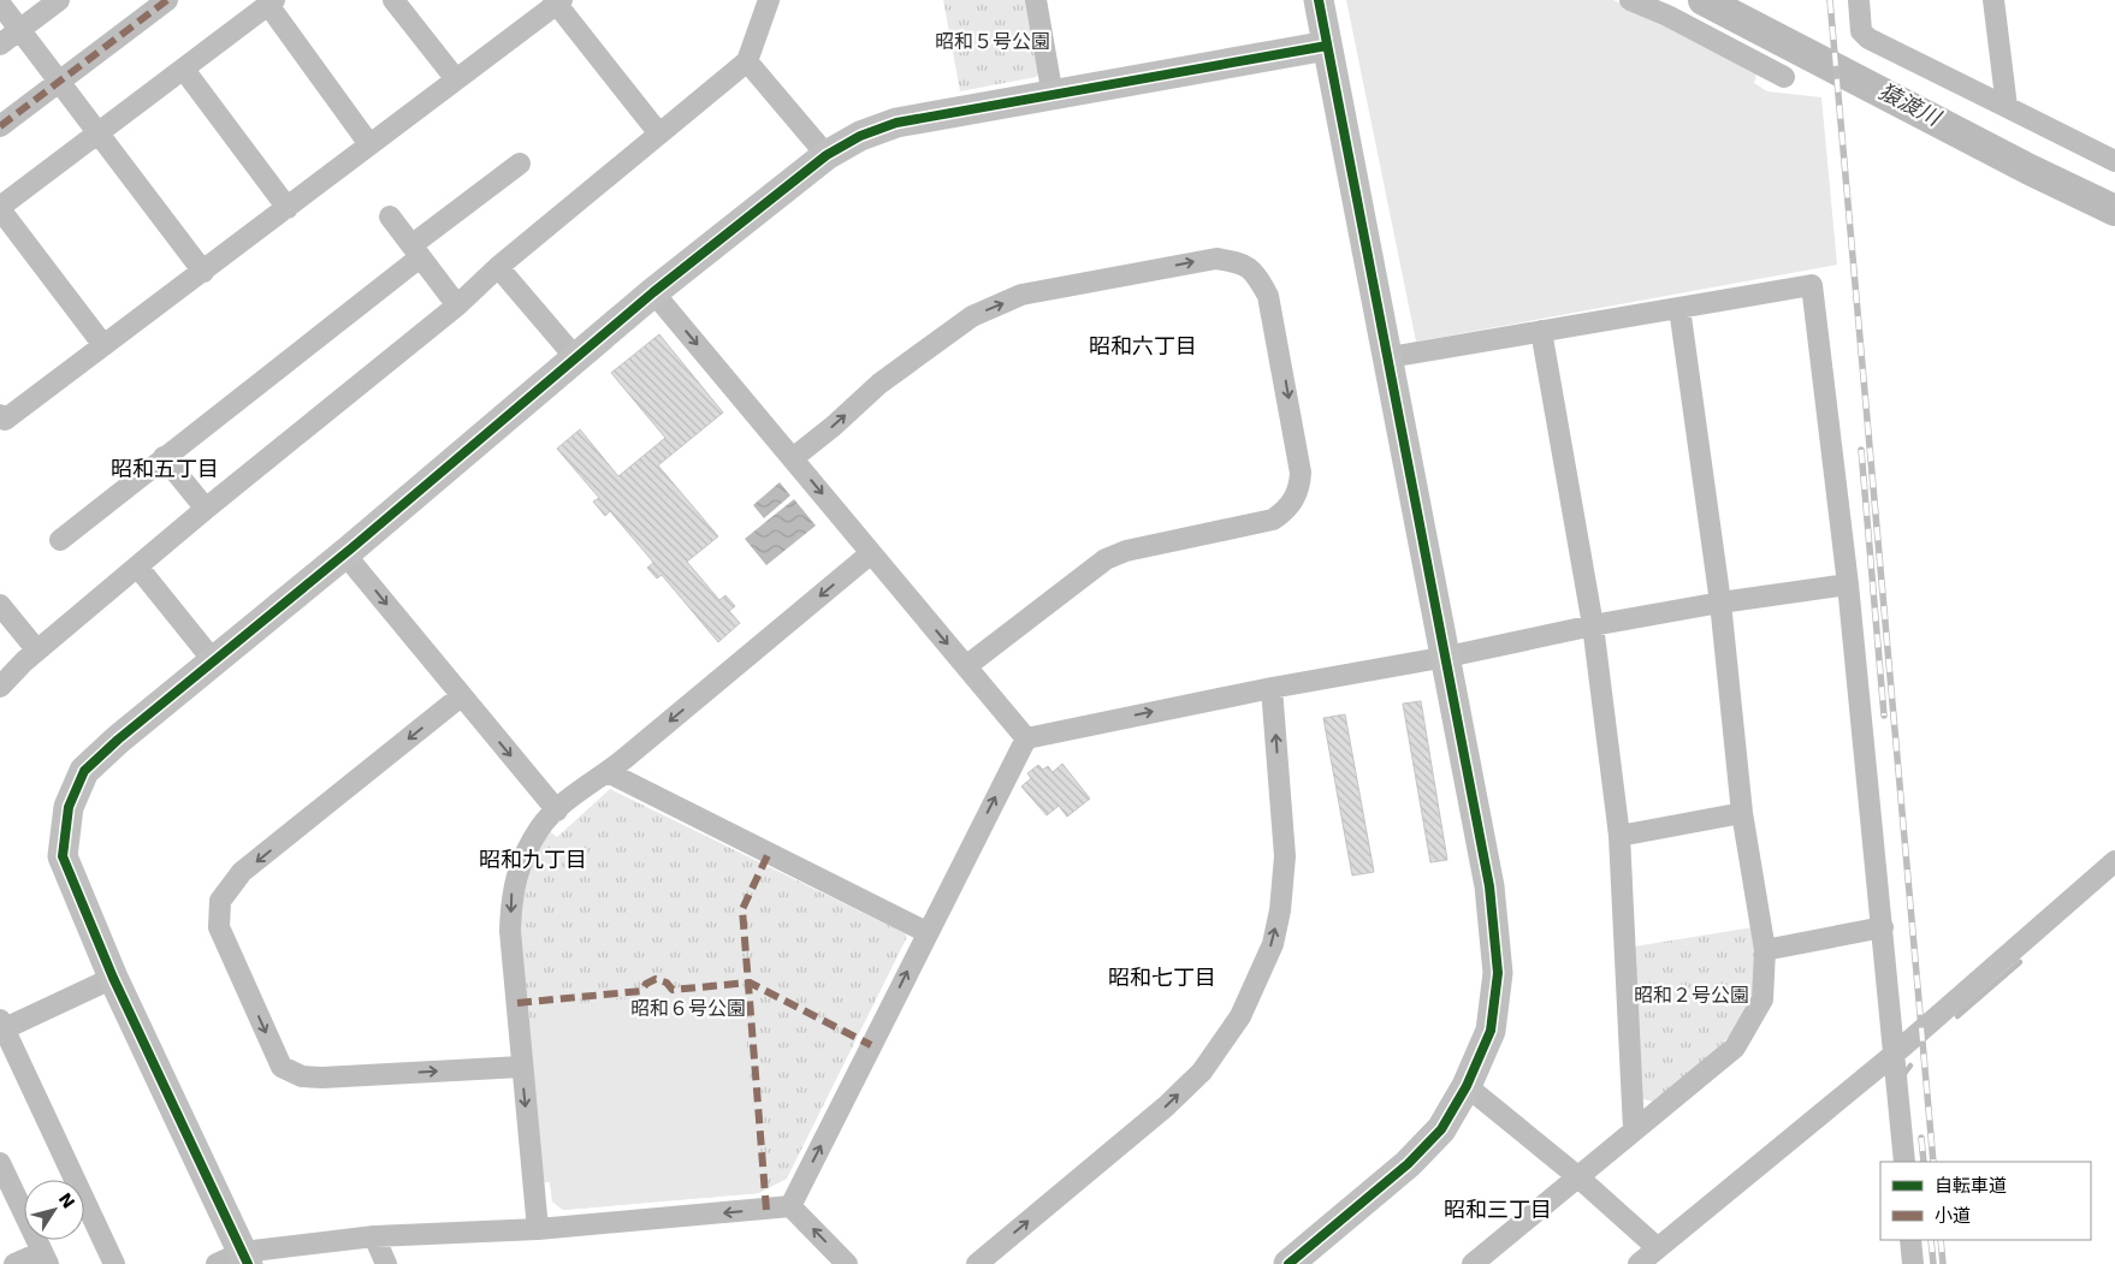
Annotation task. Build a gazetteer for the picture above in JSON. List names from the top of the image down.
{
  "districts": [
    "昭和六丁目",
    "昭和五丁目",
    "昭和九丁目",
    "昭和七丁目",
    "昭和三丁目"
  ],
  "water": ["猿渡川"],
  "parks": ["昭和５号公園", "昭和２号公園", "昭和６号公園"],
  "legend": ["自転車道", "小道"],
  "north": "top right"
}
